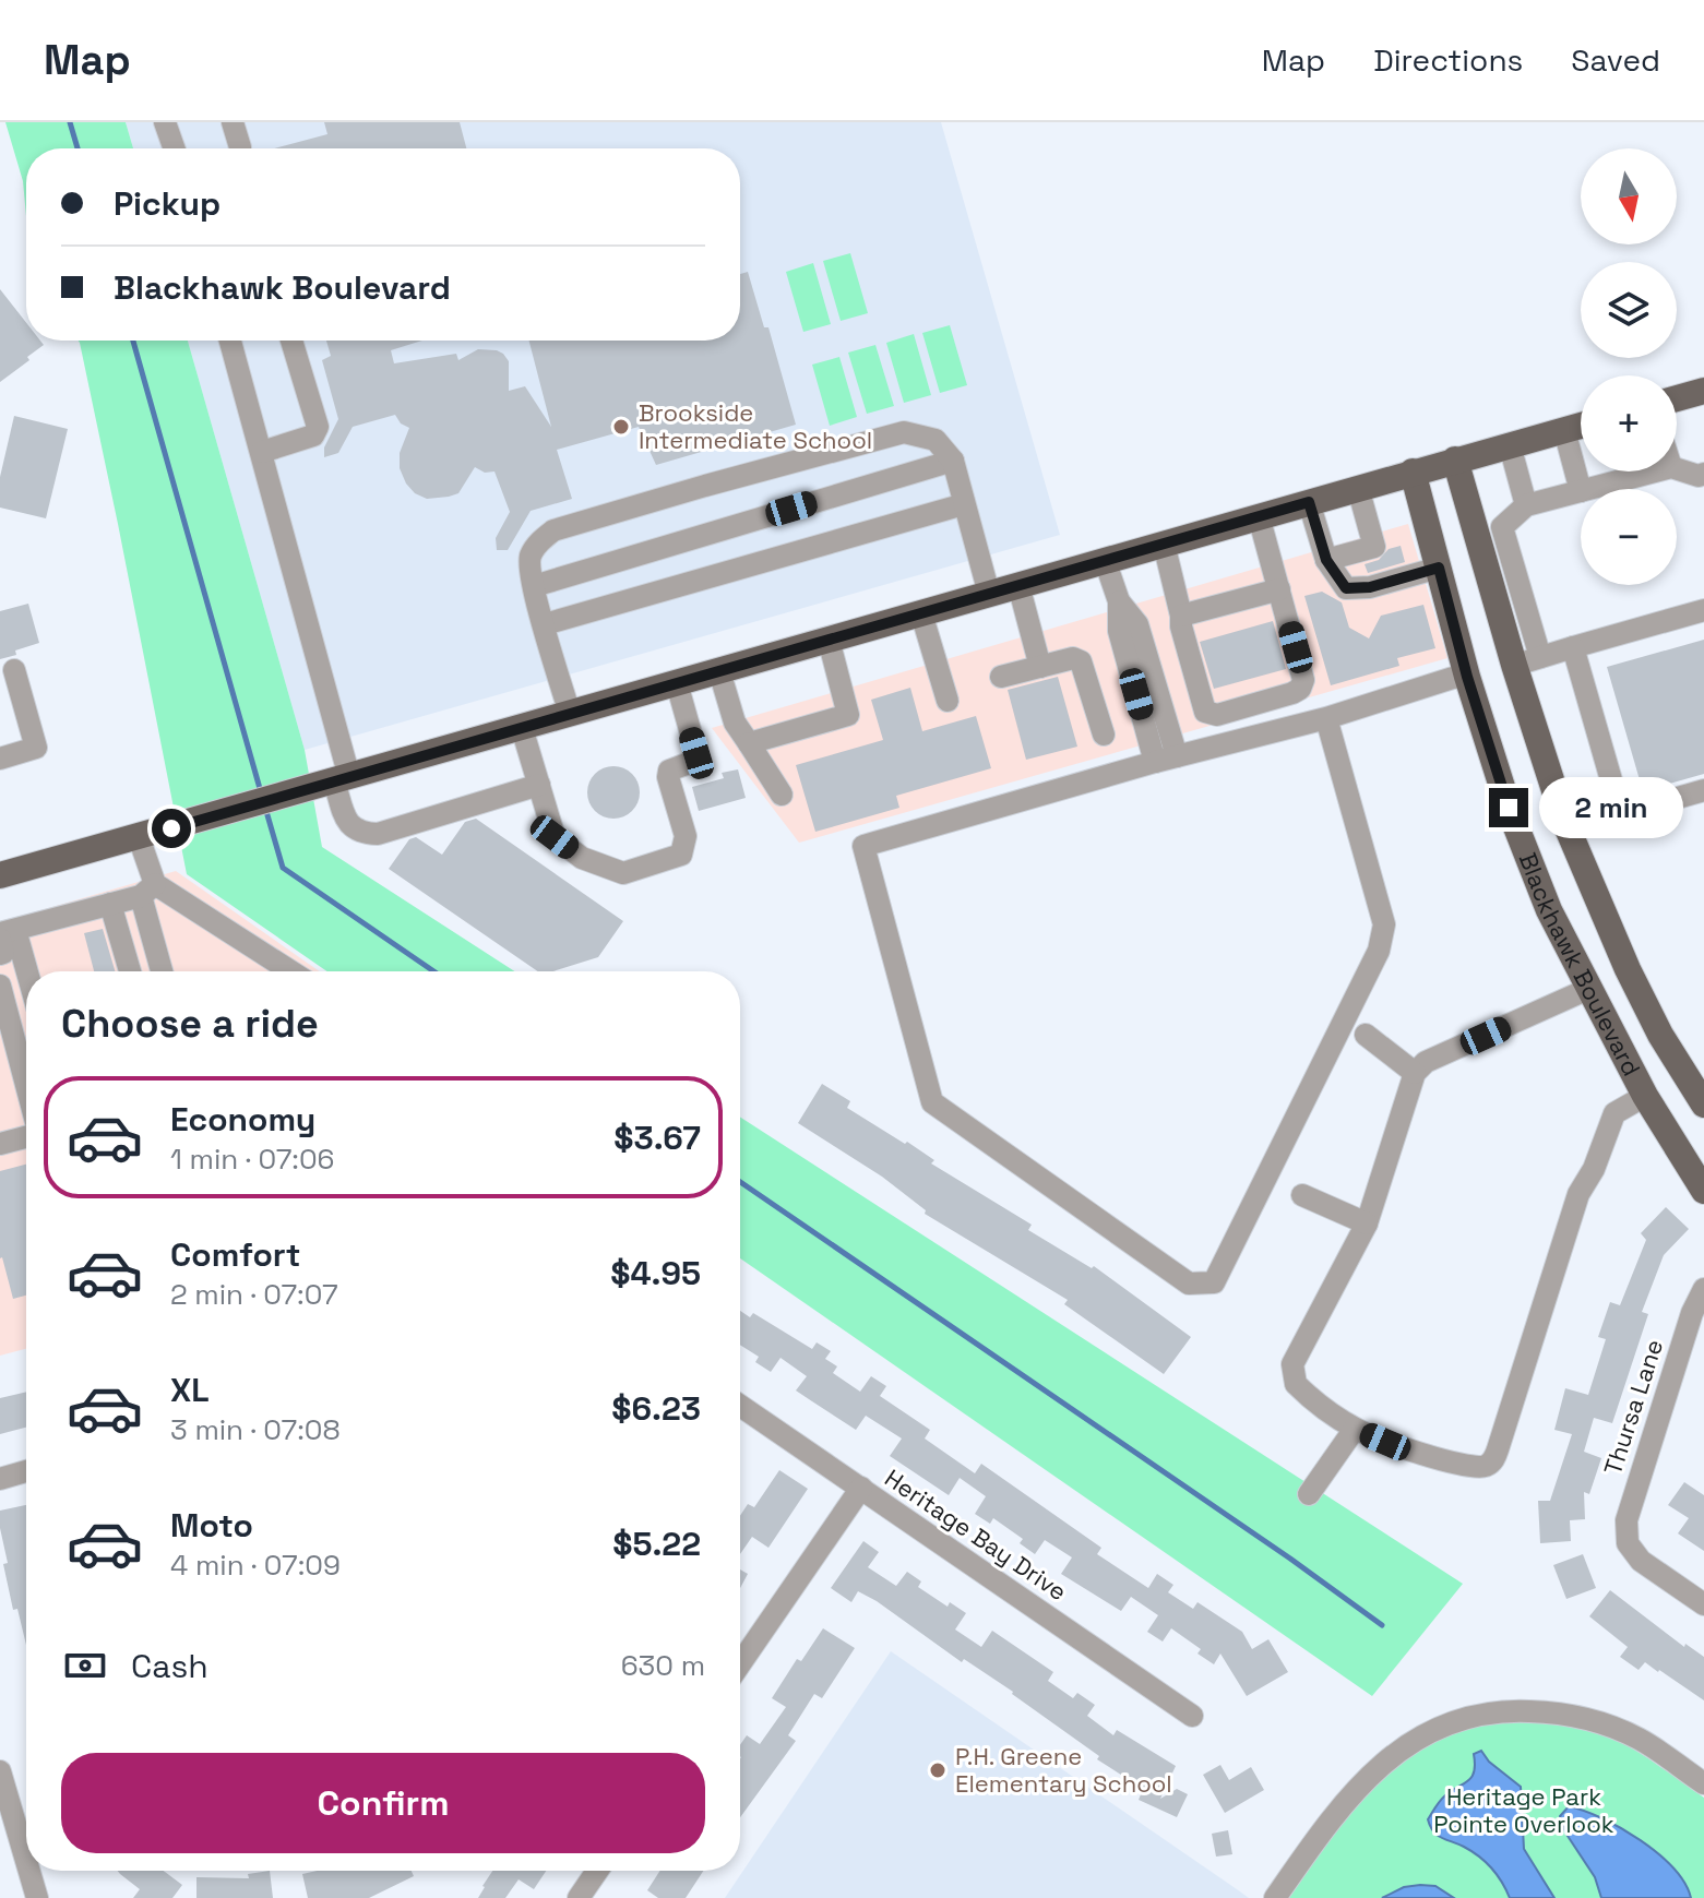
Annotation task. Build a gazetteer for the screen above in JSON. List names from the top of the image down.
{
  "streets": {
    "main road": ["Blackhawk Boulevard"],
    "street": ["Thursa Lane", "Heritage Bay Drive"]
  },
  "parks": ["Heritage Park Pointe Overlook"],
  "places": ["Brookside Intermediate School", "P.H. Greene Elementary School"],
  "north": "bottom",
  "page": {
    "header": "Map",
    "nav": ["Map", "Directions", "Saved"],
    "map_buttons": ["+", "−"],
    "banner": ["Pickup", "Blackhawk Boulevard"],
    "bubble": "2 min",
    "heading": "Choose a ride",
    "list": [
      {
        "name": "Economy",
        "note": "1 min · 07:06",
        "value": "$3.67"
      },
      {
        "name": "Comfort",
        "note": "2 min · 07:07",
        "value": "$4.95"
      },
      {
        "name": "XL",
        "note": "3 min · 07:08",
        "value": "$6.23"
      },
      {
        "name": "Moto",
        "note": "4 min · 07:09",
        "value": "$5.22"
      }
    ],
    "pay": ["Cash", "630 m"],
    "buttons": "Confirm"
  }
}
